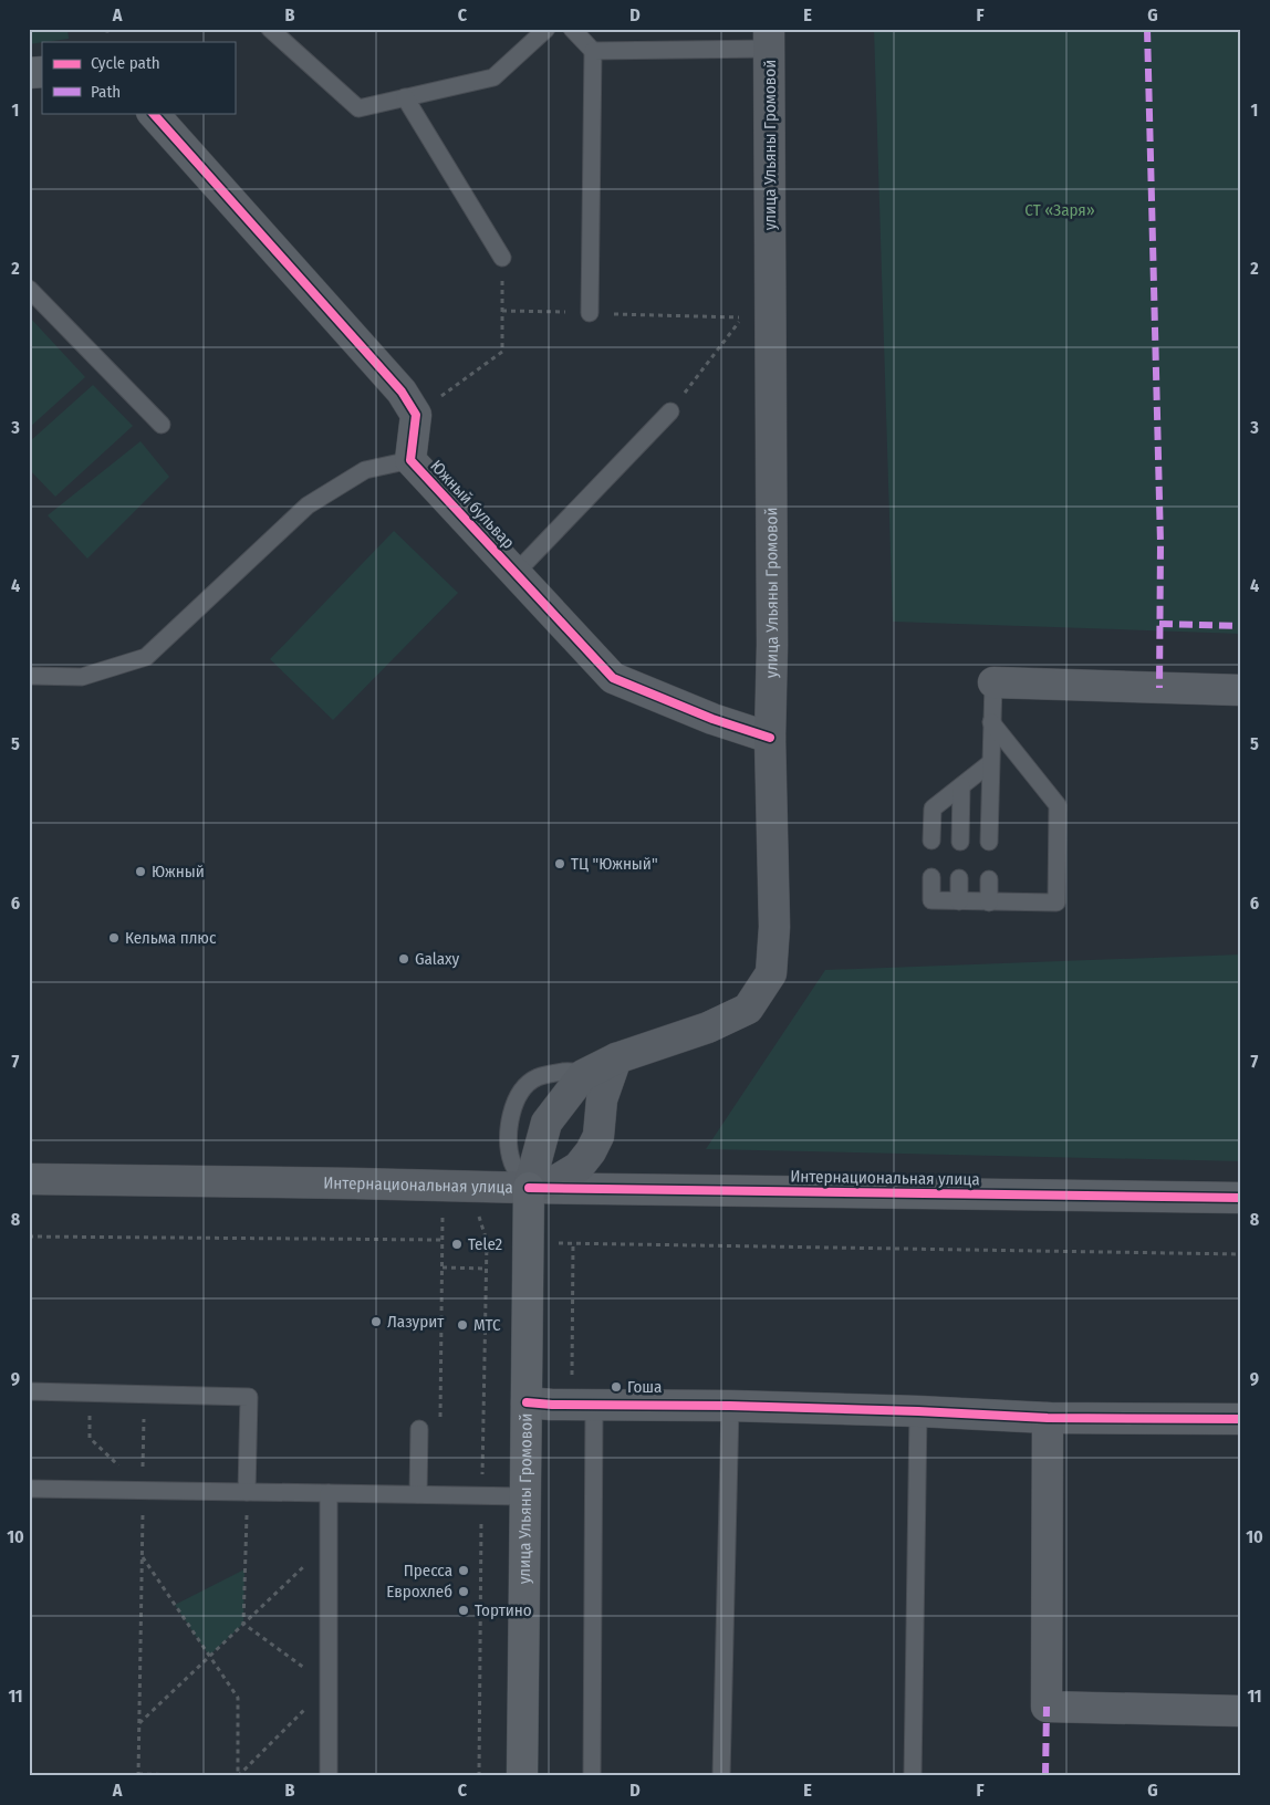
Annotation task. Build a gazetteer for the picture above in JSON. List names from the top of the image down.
{
  "streets": {
    "main road": ["улица Ульяны Громовой", "Интернациональная улица"],
    "street": ["Южный бульвар"]
  },
  "crossings": [
    ["улица Ульяны Громовой", "Южный бульвар"],
    ["улица Ульяны Громовой", "Интернациональная улица"]
  ],
  "parks": ["СТ «Заря»"],
  "places": [
    "ТЦ \"Южный\"",
    "Южный",
    "Кельма плюс",
    "Galaxy",
    "Tele2",
    "Лазурит",
    "МТС",
    "Гоша",
    "Пресса",
    "Еврохлеб",
    "Тортино"
  ],
  "legend": ["Cycle path", "Path"],
  "grid": {
    "columns": [
      "A",
      "B",
      "C",
      "D",
      "E",
      "F",
      "G"
    ],
    "rows": [
      "1",
      "2",
      "3",
      "4",
      "5",
      "6",
      "7",
      "8",
      "9",
      "10",
      "11"
    ]
  }
}
